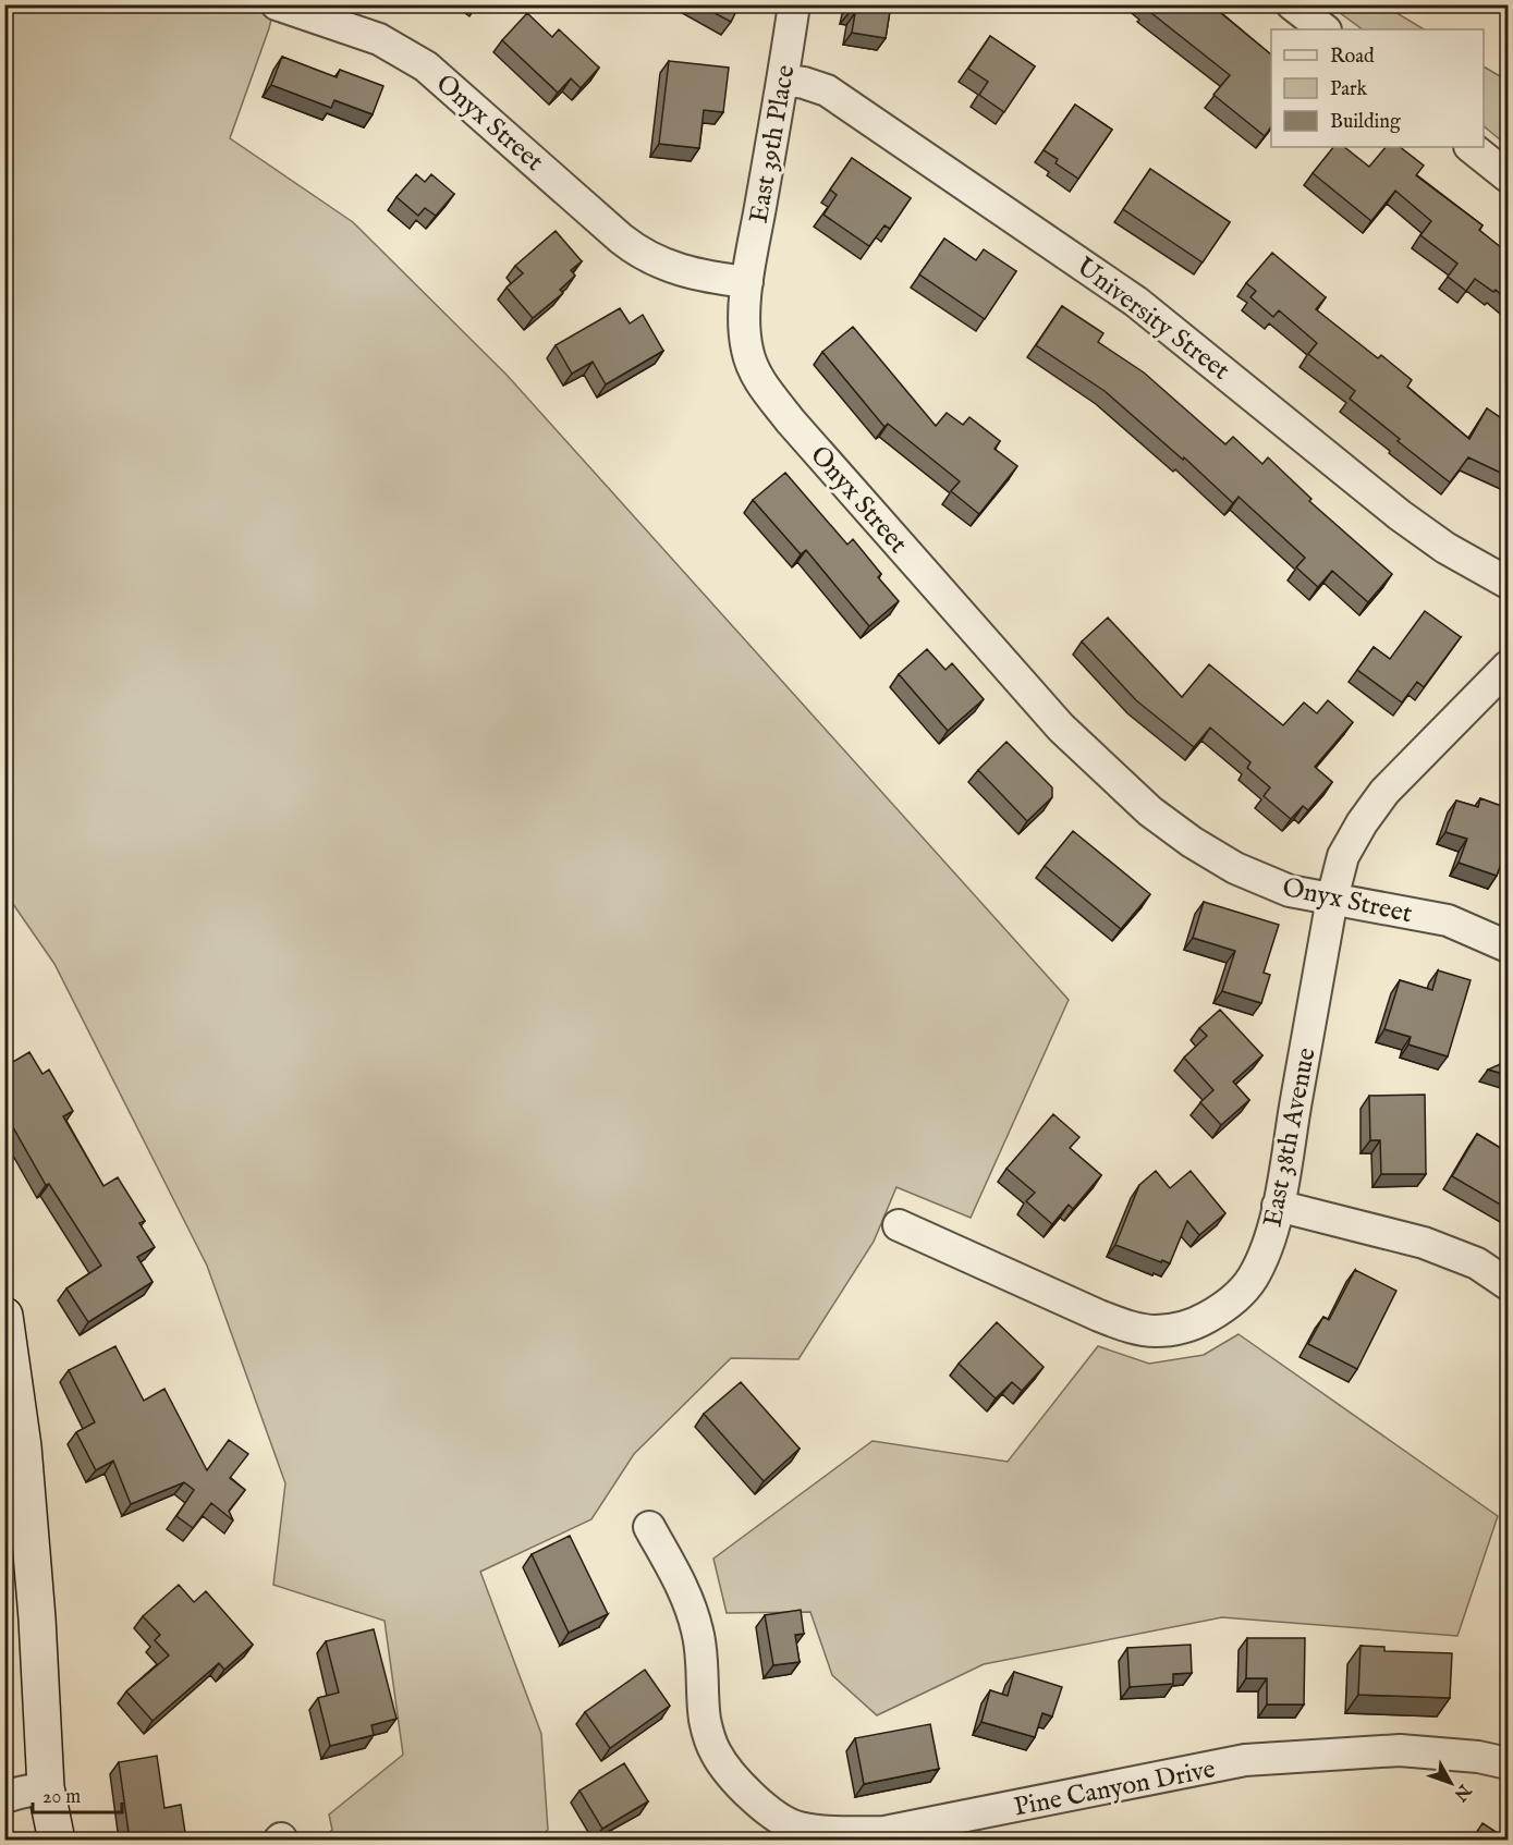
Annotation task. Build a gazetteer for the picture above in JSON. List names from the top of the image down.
{
  "streets": {
    "street": [
      "Onyx Street",
      "East 39th Place",
      "University Street",
      "East 38th Avenue",
      "Pine Canyon Drive"
    ]
  },
  "crossings": [
    ["Onyx Street", "East 39th Place"],
    ["Onyx Street", "East 38th Avenue"],
    ["East 39th Place", "University Street"]
  ],
  "legend": ["Road", "Park", "Building"],
  "scale_bar": "20 m",
  "north": "bottom right"
}
